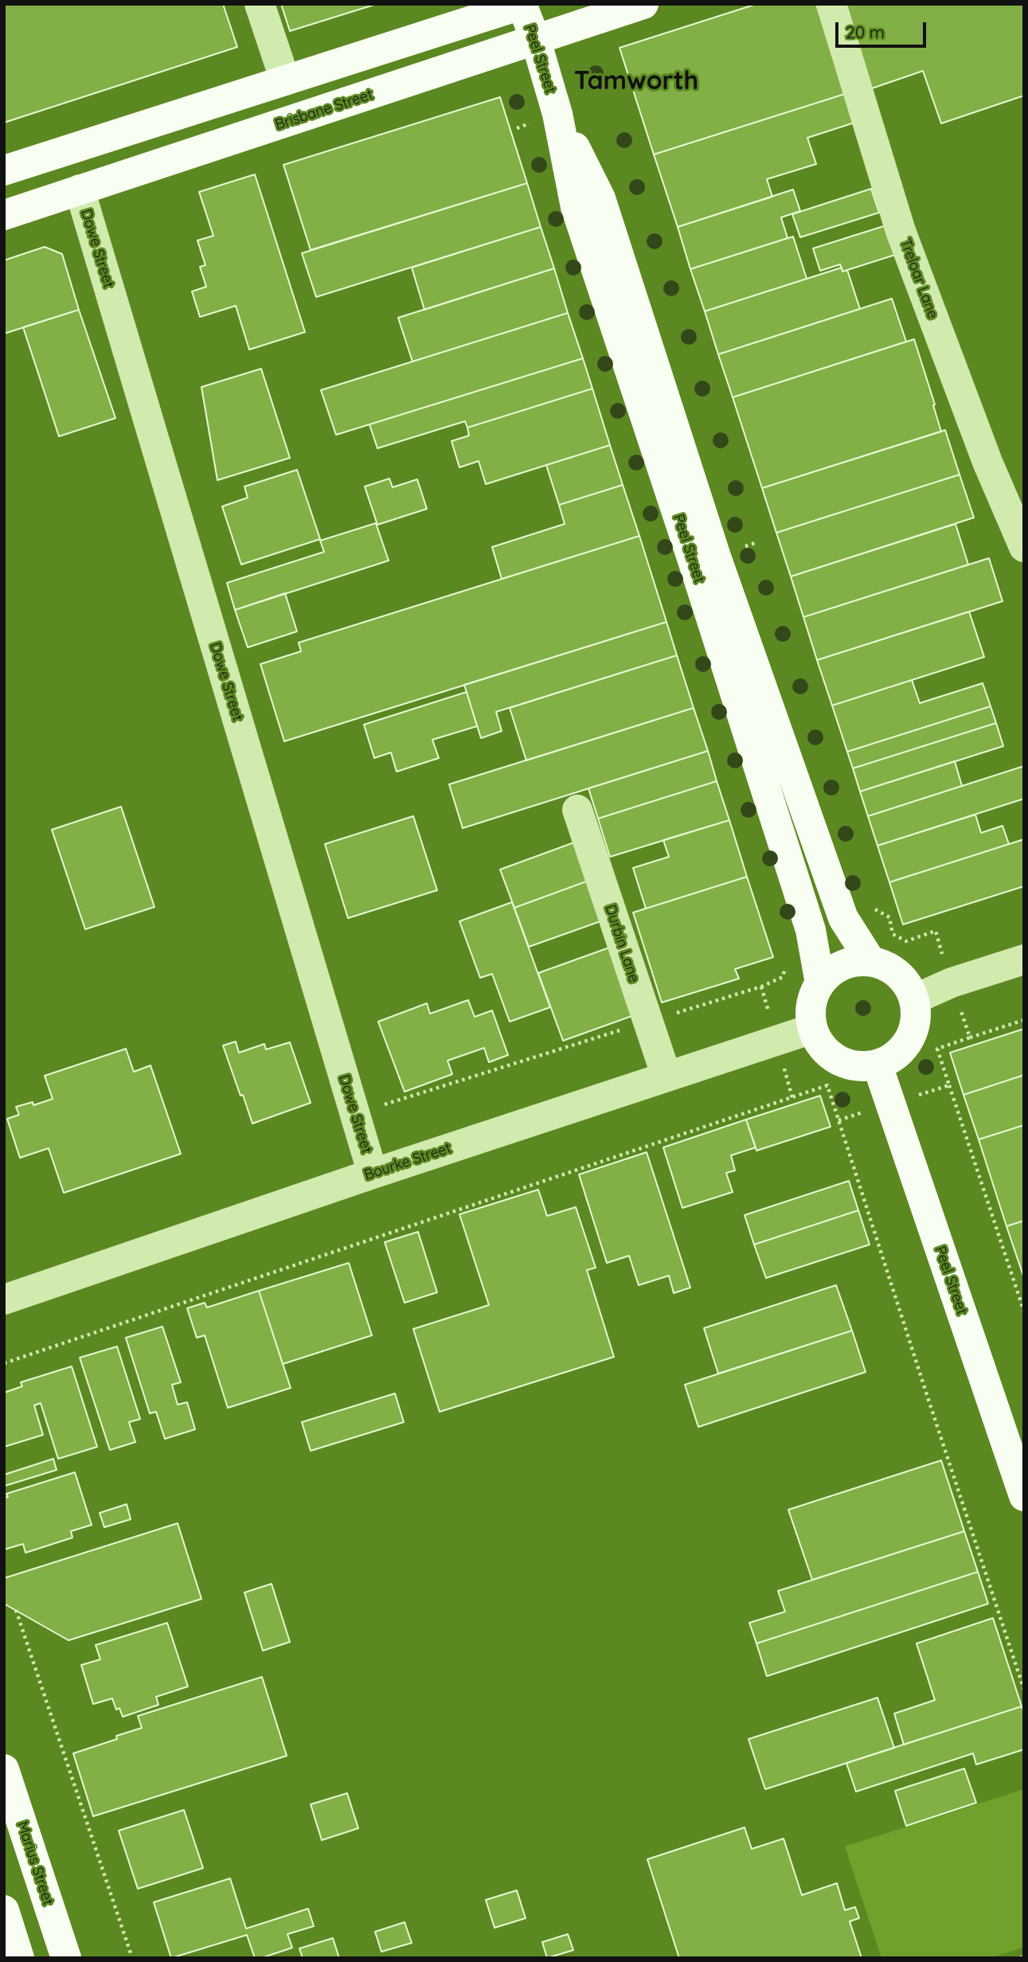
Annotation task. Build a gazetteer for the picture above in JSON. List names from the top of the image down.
{
  "streets": {
    "main road": ["Peel Street", "Brisbane Street", "Marius Street"],
    "street": [
      "Dowe Street",
      "Treloar Lane",
      "Durbin Lane",
      "Bourke Street"
    ]
  },
  "crossings": [
    ["Peel Street", "Brisbane Street"],
    ["Peel Street", "Bourke Street"],
    ["Brisbane Street", "Dowe Street"],
    ["Dowe Street", "Bourke Street"],
    ["Durbin Lane", "Bourke Street"]
  ],
  "districts": ["Tamworth"],
  "scale_bar": "20 m"
}
